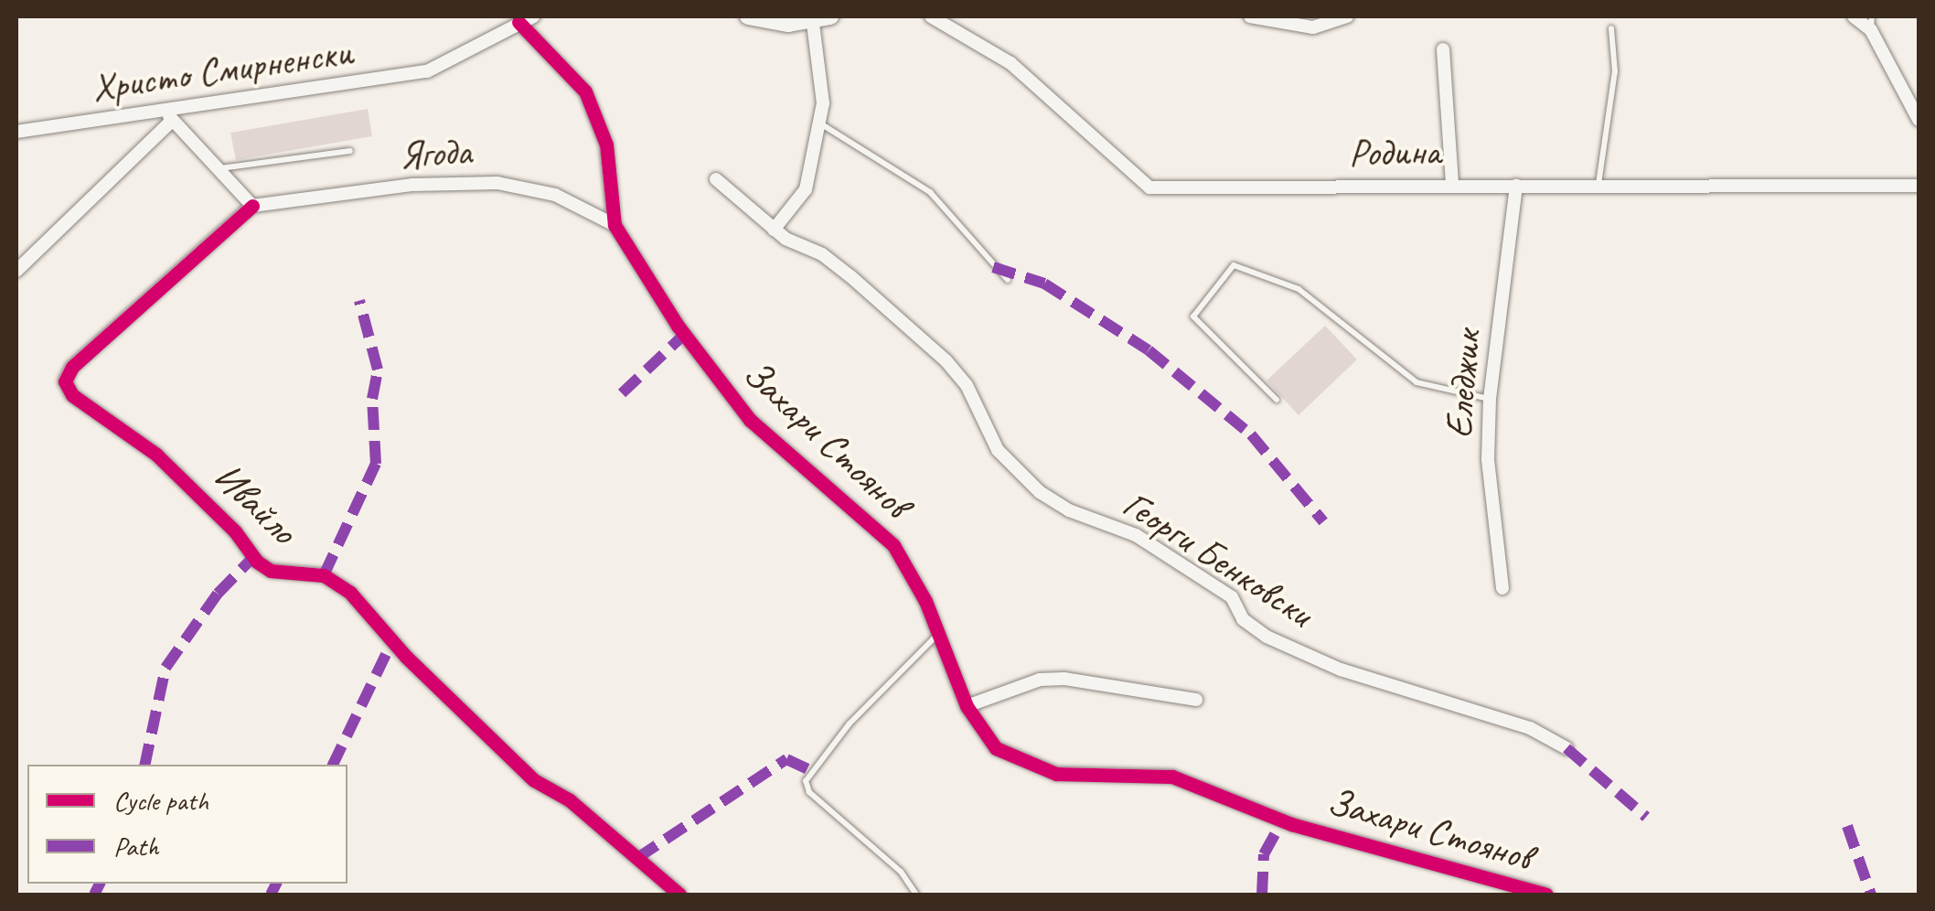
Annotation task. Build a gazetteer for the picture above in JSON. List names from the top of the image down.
{
  "streets": {
    "street": [
      "Христо Смирненски",
      "Родина",
      "Ягода",
      "Еледжик",
      "Захари Стоянов",
      "Ивайло",
      "Георги Бенковски"
    ]
  },
  "crossings": [
    ["Христо Смирненски", "Захари Стоянов"],
    ["Родина", "Еледжик"],
    ["Ягода", "Захари Стоянов"],
    ["Ягода", "Ивайло"]
  ],
  "legend": ["Cycle path", "Path"]
}
